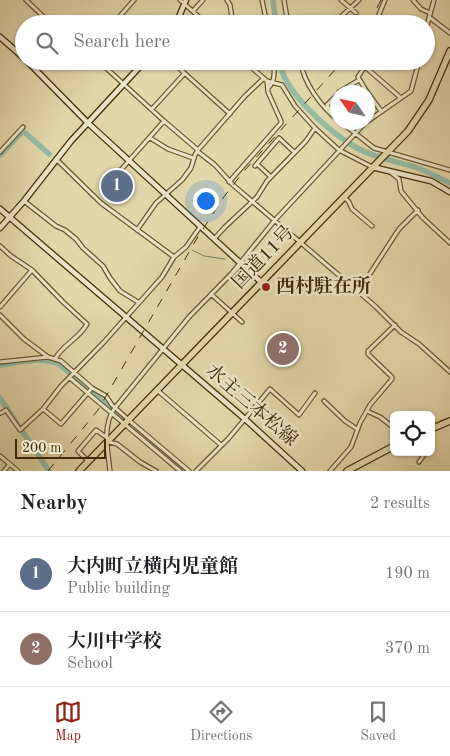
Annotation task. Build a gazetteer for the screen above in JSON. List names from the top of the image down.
{
  "streets": {
    "highway": ["国道11号"],
    "street": ["水主三本松線"]
  },
  "crossings": [
    ["国道11号", "水主三本松線"]
  ],
  "places": ["西村駐在所"],
  "scale_bar": "200 m",
  "north": "top left",
  "page": {
    "search": "Search here",
    "pins": ["1", "2"],
    "scale": "200 m",
    "heading": ["Nearby", "2 results"],
    "list": [
      {
        "mark": "1",
        "name": "大内町立横内児童館",
        "note": "Public building",
        "value": "190 m"
      },
      {
        "mark": "2",
        "name": "大川中学校",
        "note": "School",
        "value": "370 m"
      }
    ],
    "nav": ["Map", "Directions", "Saved"]
  }
}
